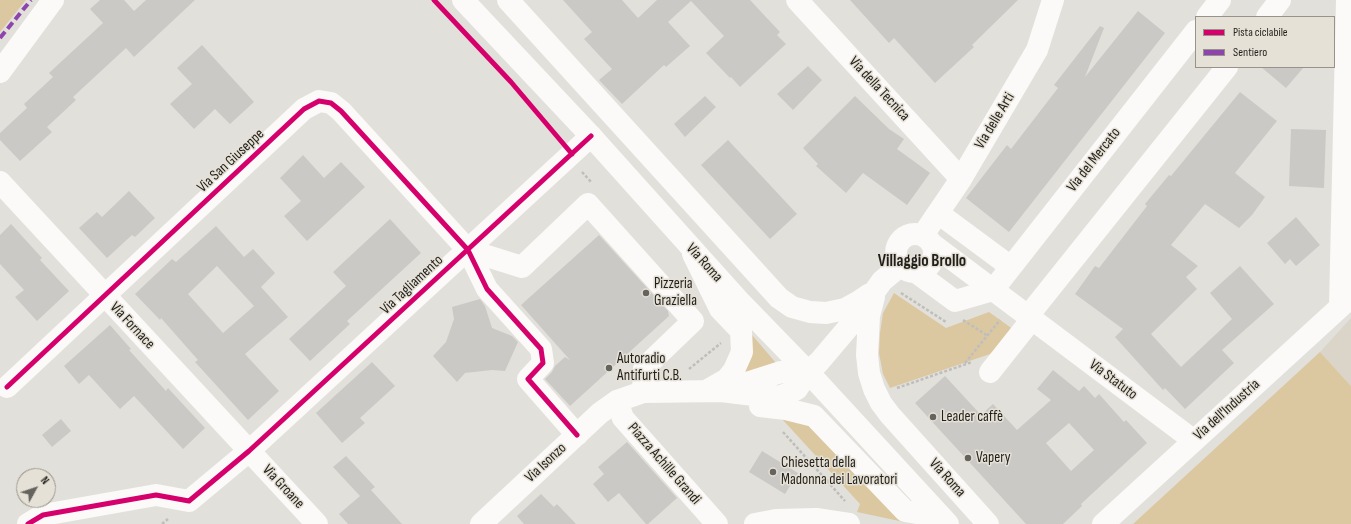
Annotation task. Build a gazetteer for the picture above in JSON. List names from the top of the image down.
{
  "streets": {
    "street": [
      "Via della Tecnica",
      "Via delle Arti",
      "Via del Mercato",
      "Via San Giuseppe",
      "Via Roma",
      "Via Tagliamento",
      "Via Fornace",
      "Via Statuto",
      "Via dell'Industria",
      "Via Isonzo",
      "Piazza Achille Grandi",
      "Via Groane"
    ]
  },
  "crossings": [
    ["Via della Tecnica", "Via delle Arti"],
    ["Via delle Arti", "Via Statuto"],
    ["Via del Mercato", "Via Statuto"],
    ["Via San Giuseppe", "Via Tagliamento"],
    ["Via San Giuseppe", "Via Fornace"],
    ["Via Roma", "Via Tagliamento"],
    ["Via Roma", "Via Isonzo"],
    ["Via Tagliamento", "Via Fornace"],
    ["Via Tagliamento", "Via Groane"],
    ["Via Fornace", "Via Groane"],
    ["Via Statuto", "Via dell'Industria"],
    ["Via Isonzo", "Piazza Achille Grandi"]
  ],
  "districts": ["Villaggio Brollo"],
  "places": [
    "Pizzeria Graziella",
    "Autoradio Antifurti C.B.",
    "Leader caffè",
    "Vapery",
    "Chiesetta della Madonna dei Lavoratori"
  ],
  "legend": ["Pista ciclabile", "Sentiero"],
  "north": "top right"
}
